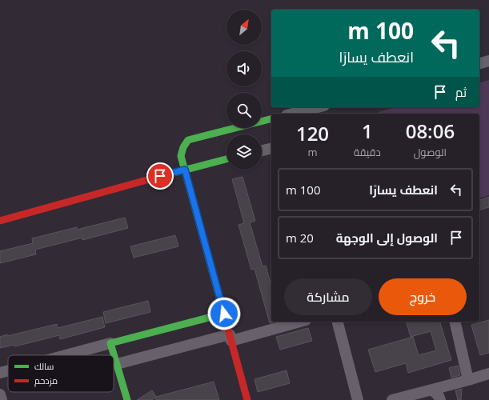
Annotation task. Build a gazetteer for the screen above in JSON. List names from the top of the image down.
{
  "legend": ["سالك", "مزدحم"],
  "north": "top right",
  "page": {
    "turn": ["100 m", "انعطف يسارًا"],
    "then": "ثم",
    "eta": [
      "08:06",
      "الوصول",
      "1",
      "دقيقة",
      "120",
      "m"
    ],
    "list": [
      {
        "name": "انعطف يسارًا",
        "value": "100 m"
      },
      {
        "name": "الوصول إلى الوجهة",
        "value": "20 m"
      }
    ],
    "buttons": ["خروج", "مشاركة"]
  }
}
